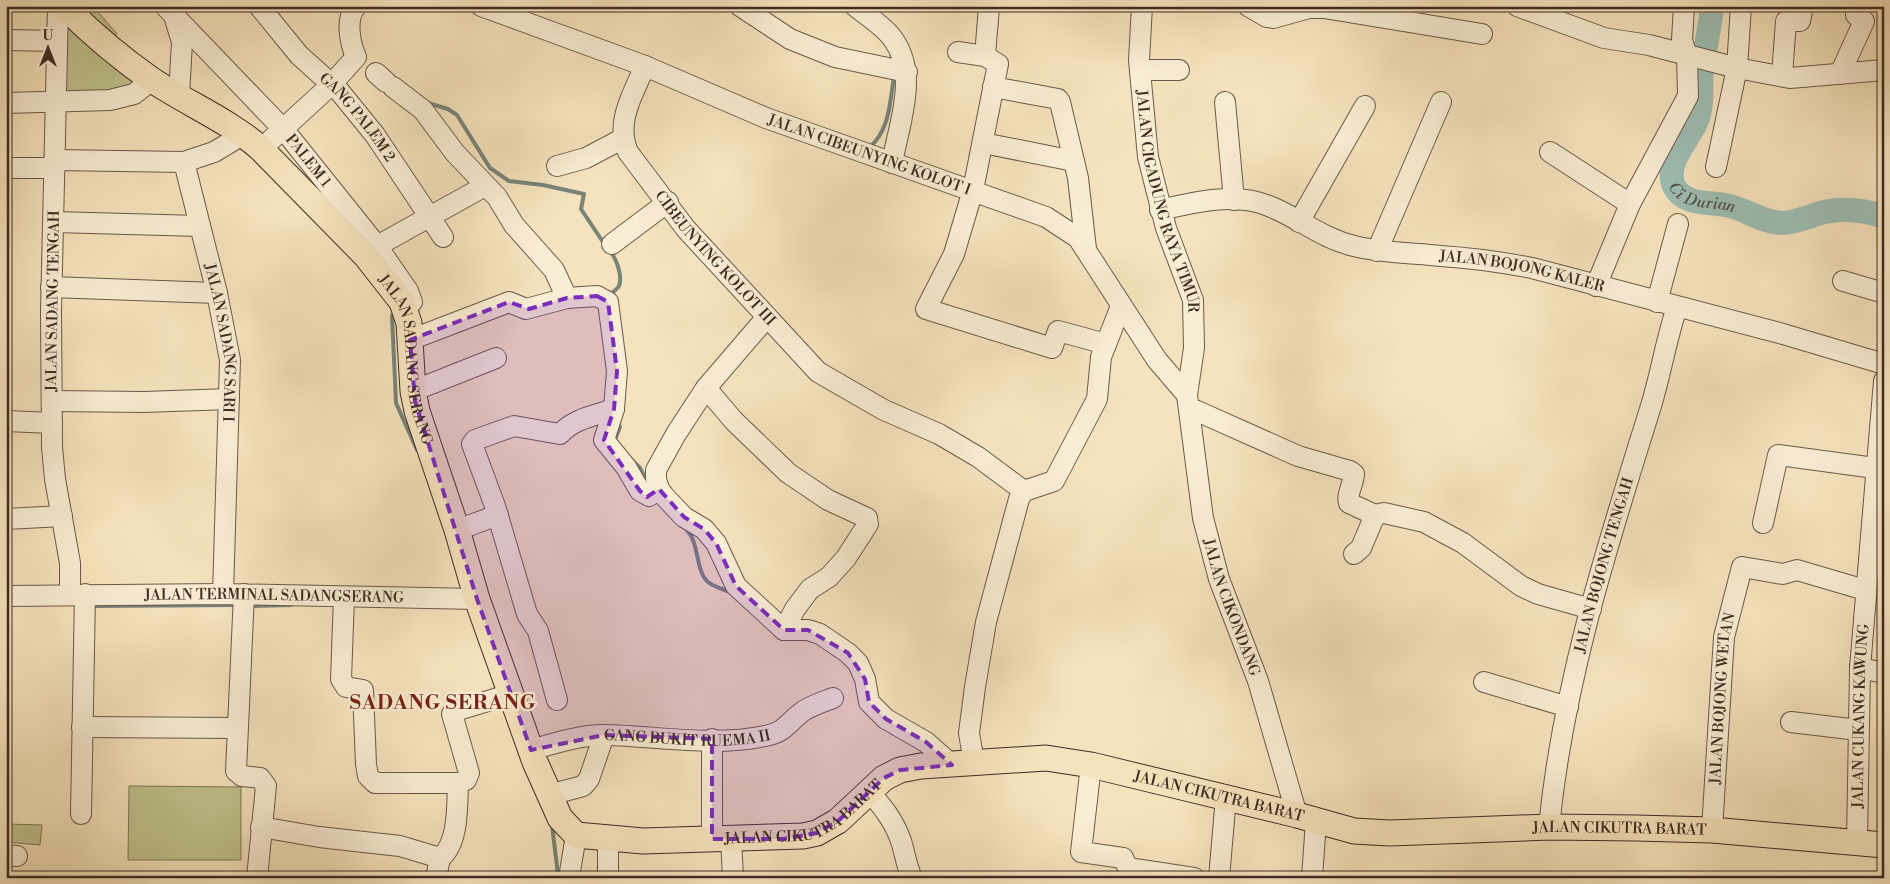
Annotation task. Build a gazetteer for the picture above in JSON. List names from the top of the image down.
{
  "streets": {
    "main road": ["JALAN SADANG SERANG", "JALAN CIKUTRA BARAT"],
    "street": [
      "GANG PALEM 2",
      "JALAN CIBEUNYING KOLOT I",
      "PALEM 1",
      "JALAN CIGADUNG RAYA TIMUR",
      "CIBEUNYING KOLOT III",
      "JALAN BOJONG KALER",
      "JALAN SADANG TENGAH",
      "JALAN SADANG SARI I",
      "JALAN BOJONG TENGAH",
      "JALAN TERMINAL SADANGSERANG",
      "JALAN CIKONDANG",
      "JALAN BOJONG WETAN",
      "JALAN CUKANG KAWUNG",
      "GANG BUKIT RUEMA II"
    ]
  },
  "crossings": [
    ["JALAN CIBEUNYING KOLOT I", "JALAN CIGADUNG RAYA TIMUR"],
    ["JALAN CIBEUNYING KOLOT I", "JALAN CIKONDANG"],
    ["PALEM 1", "JALAN SADANG SERANG"],
    ["JALAN CIGADUNG RAYA TIMUR", "JALAN BOJONG KALER"],
    ["JALAN CIGADUNG RAYA TIMUR", "JALAN CIKONDANG"],
    ["JALAN BOJONG KALER", "JALAN BOJONG TENGAH"],
    ["JALAN SADANG TENGAH", "JALAN TERMINAL SADANGSERANG"],
    ["JALAN SADANG SARI I", "JALAN TERMINAL SADANGSERANG"],
    ["JALAN SADANG SERANG", "JALAN TERMINAL SADANGSERANG"],
    ["JALAN SADANG SERANG", "GANG BUKIT RUEMA II"],
    ["JALAN SADANG SERANG", "JALAN CIKUTRA BARAT"],
    ["JALAN BOJONG TENGAH", "JALAN CIKUTRA BARAT"],
    ["JALAN CIKONDANG", "JALAN CIKUTRA BARAT"],
    ["JALAN BOJONG WETAN", "JALAN CUKANG KAWUNG"],
    ["JALAN BOJONG WETAN", "JALAN CIKUTRA BARAT"],
    ["JALAN CUKANG KAWUNG", "JALAN CIKUTRA BARAT"]
  ],
  "districts": ["SADANG SERANG"],
  "water": ["Ci Durian"],
  "north": "top"
}
